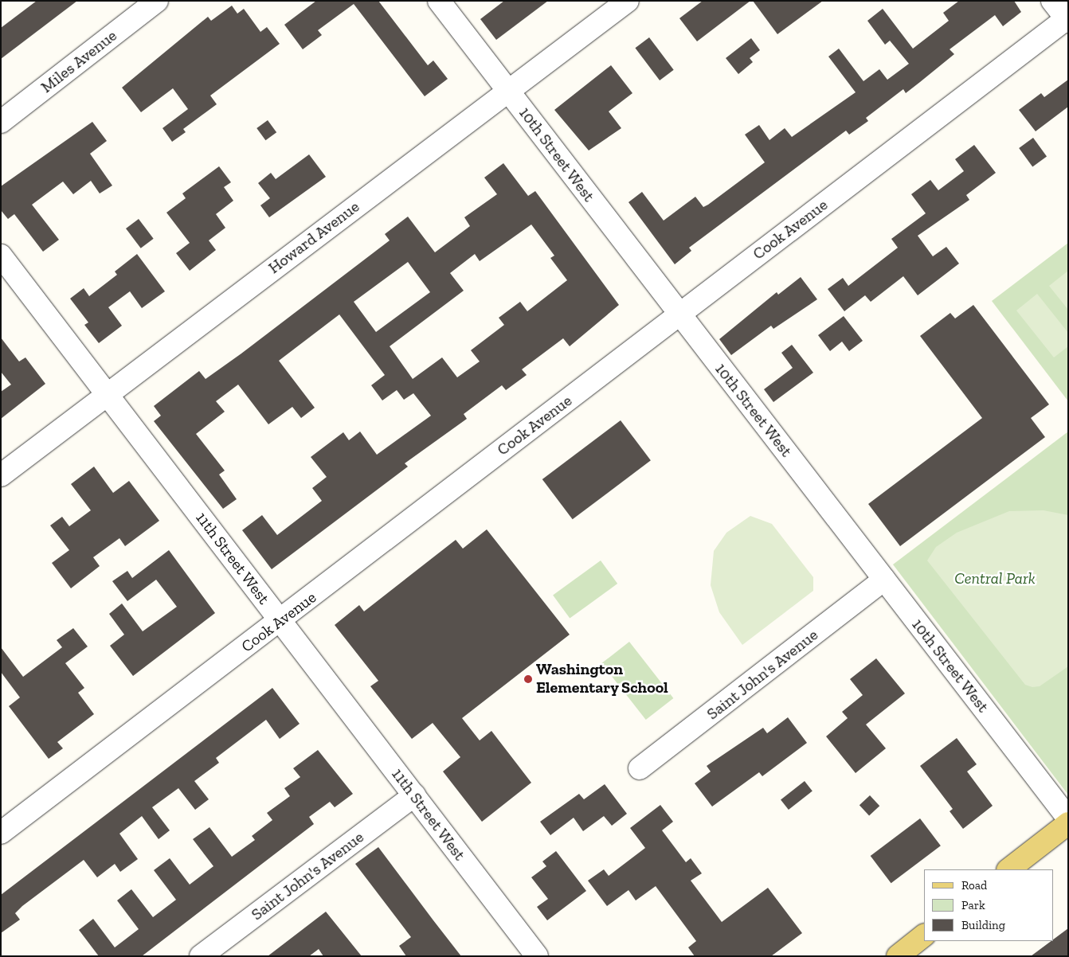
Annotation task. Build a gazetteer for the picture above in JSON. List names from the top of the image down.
{
  "streets": {
    "street": [
      "Miles Avenue",
      "10th Street West",
      "Cook Avenue",
      "Howard Avenue",
      "11th Street West",
      "Saint John's Avenue"
    ]
  },
  "crossings": [
    ["10th Street West", "Cook Avenue"],
    ["10th Street West", "Howard Avenue"],
    ["10th Street West", "Saint John's Avenue"],
    ["Cook Avenue", "11th Street West"],
    ["Howard Avenue", "11th Street West"],
    ["11th Street West", "Saint John's Avenue"]
  ],
  "parks": ["Central Park"],
  "places": ["Washington Elementary School"],
  "legend": ["Road", "Park", "Building"]
}
